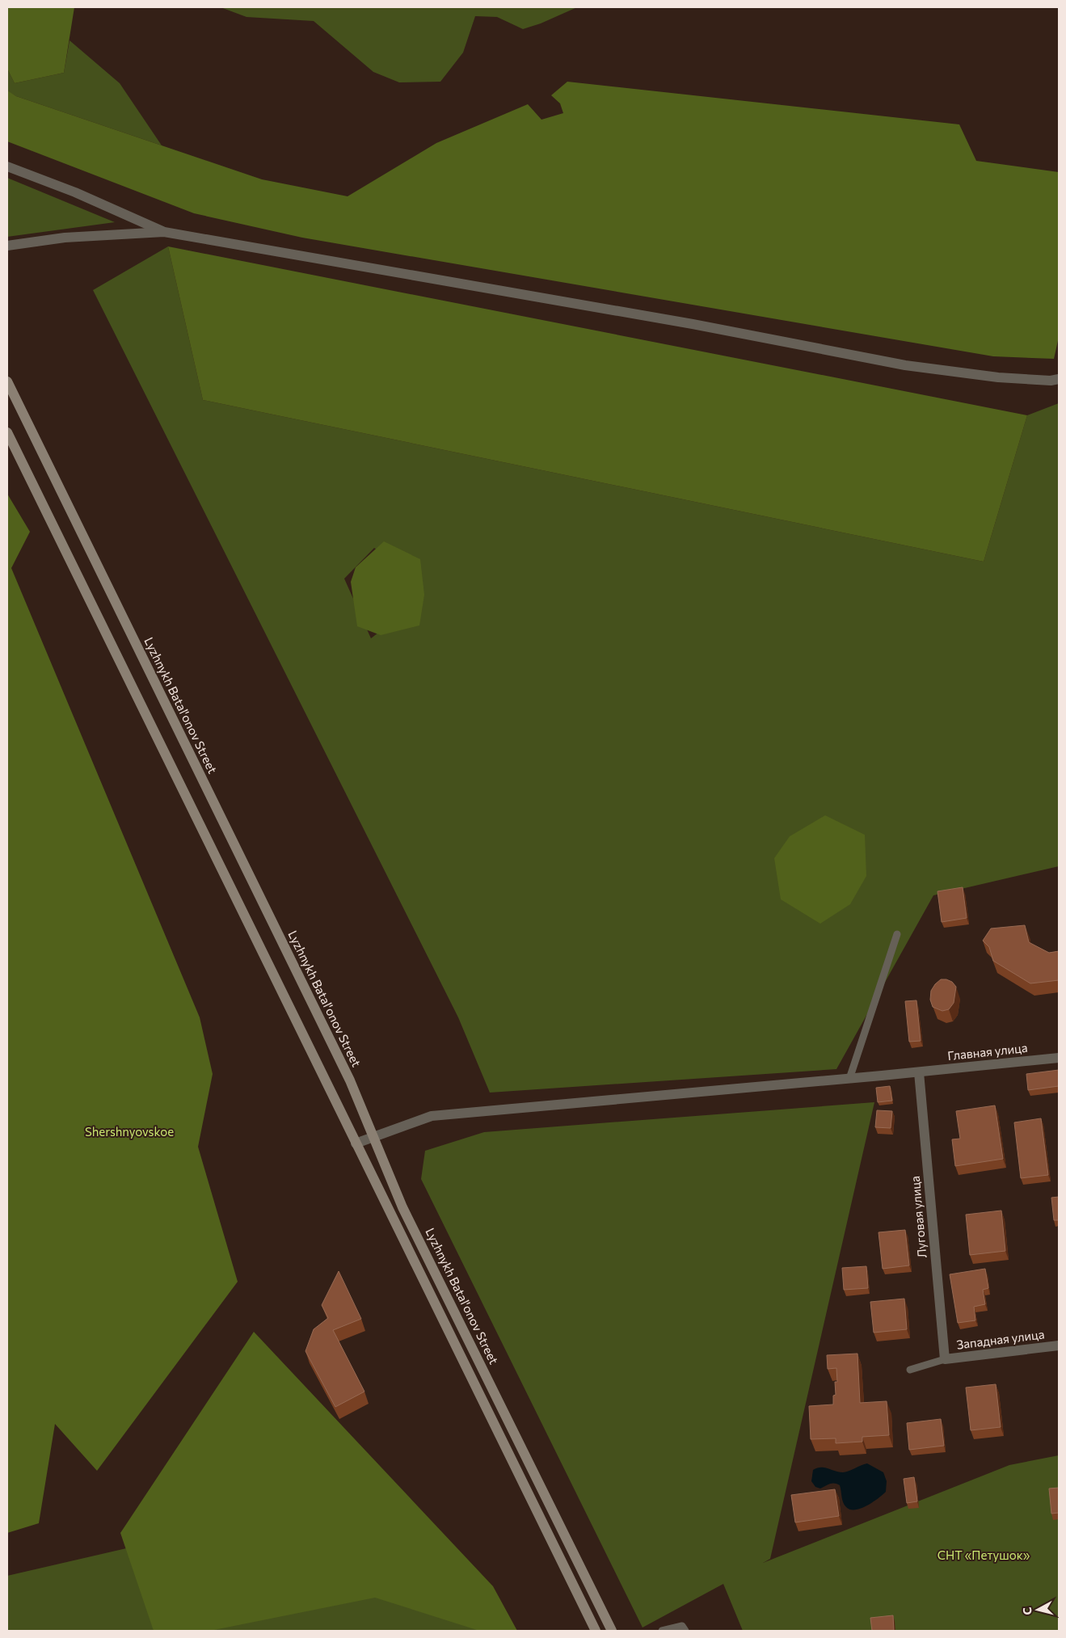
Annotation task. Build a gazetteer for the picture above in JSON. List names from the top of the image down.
{
  "streets": {
    "main road": ["Lyzhnykh Batal'onov Street"],
    "street": ["Главная улица", "Луговая улица", "Западная улица"]
  },
  "crossings": [
    ["Lyzhnykh Batal'onov Street", "Главная улица"],
    ["Главная улица", "Луговая улица"],
    ["Луговая улица", "Западная улица"]
  ],
  "parks": ["Shershnyovskoe", "СНТ «Петушок»"],
  "north": "left"
}
